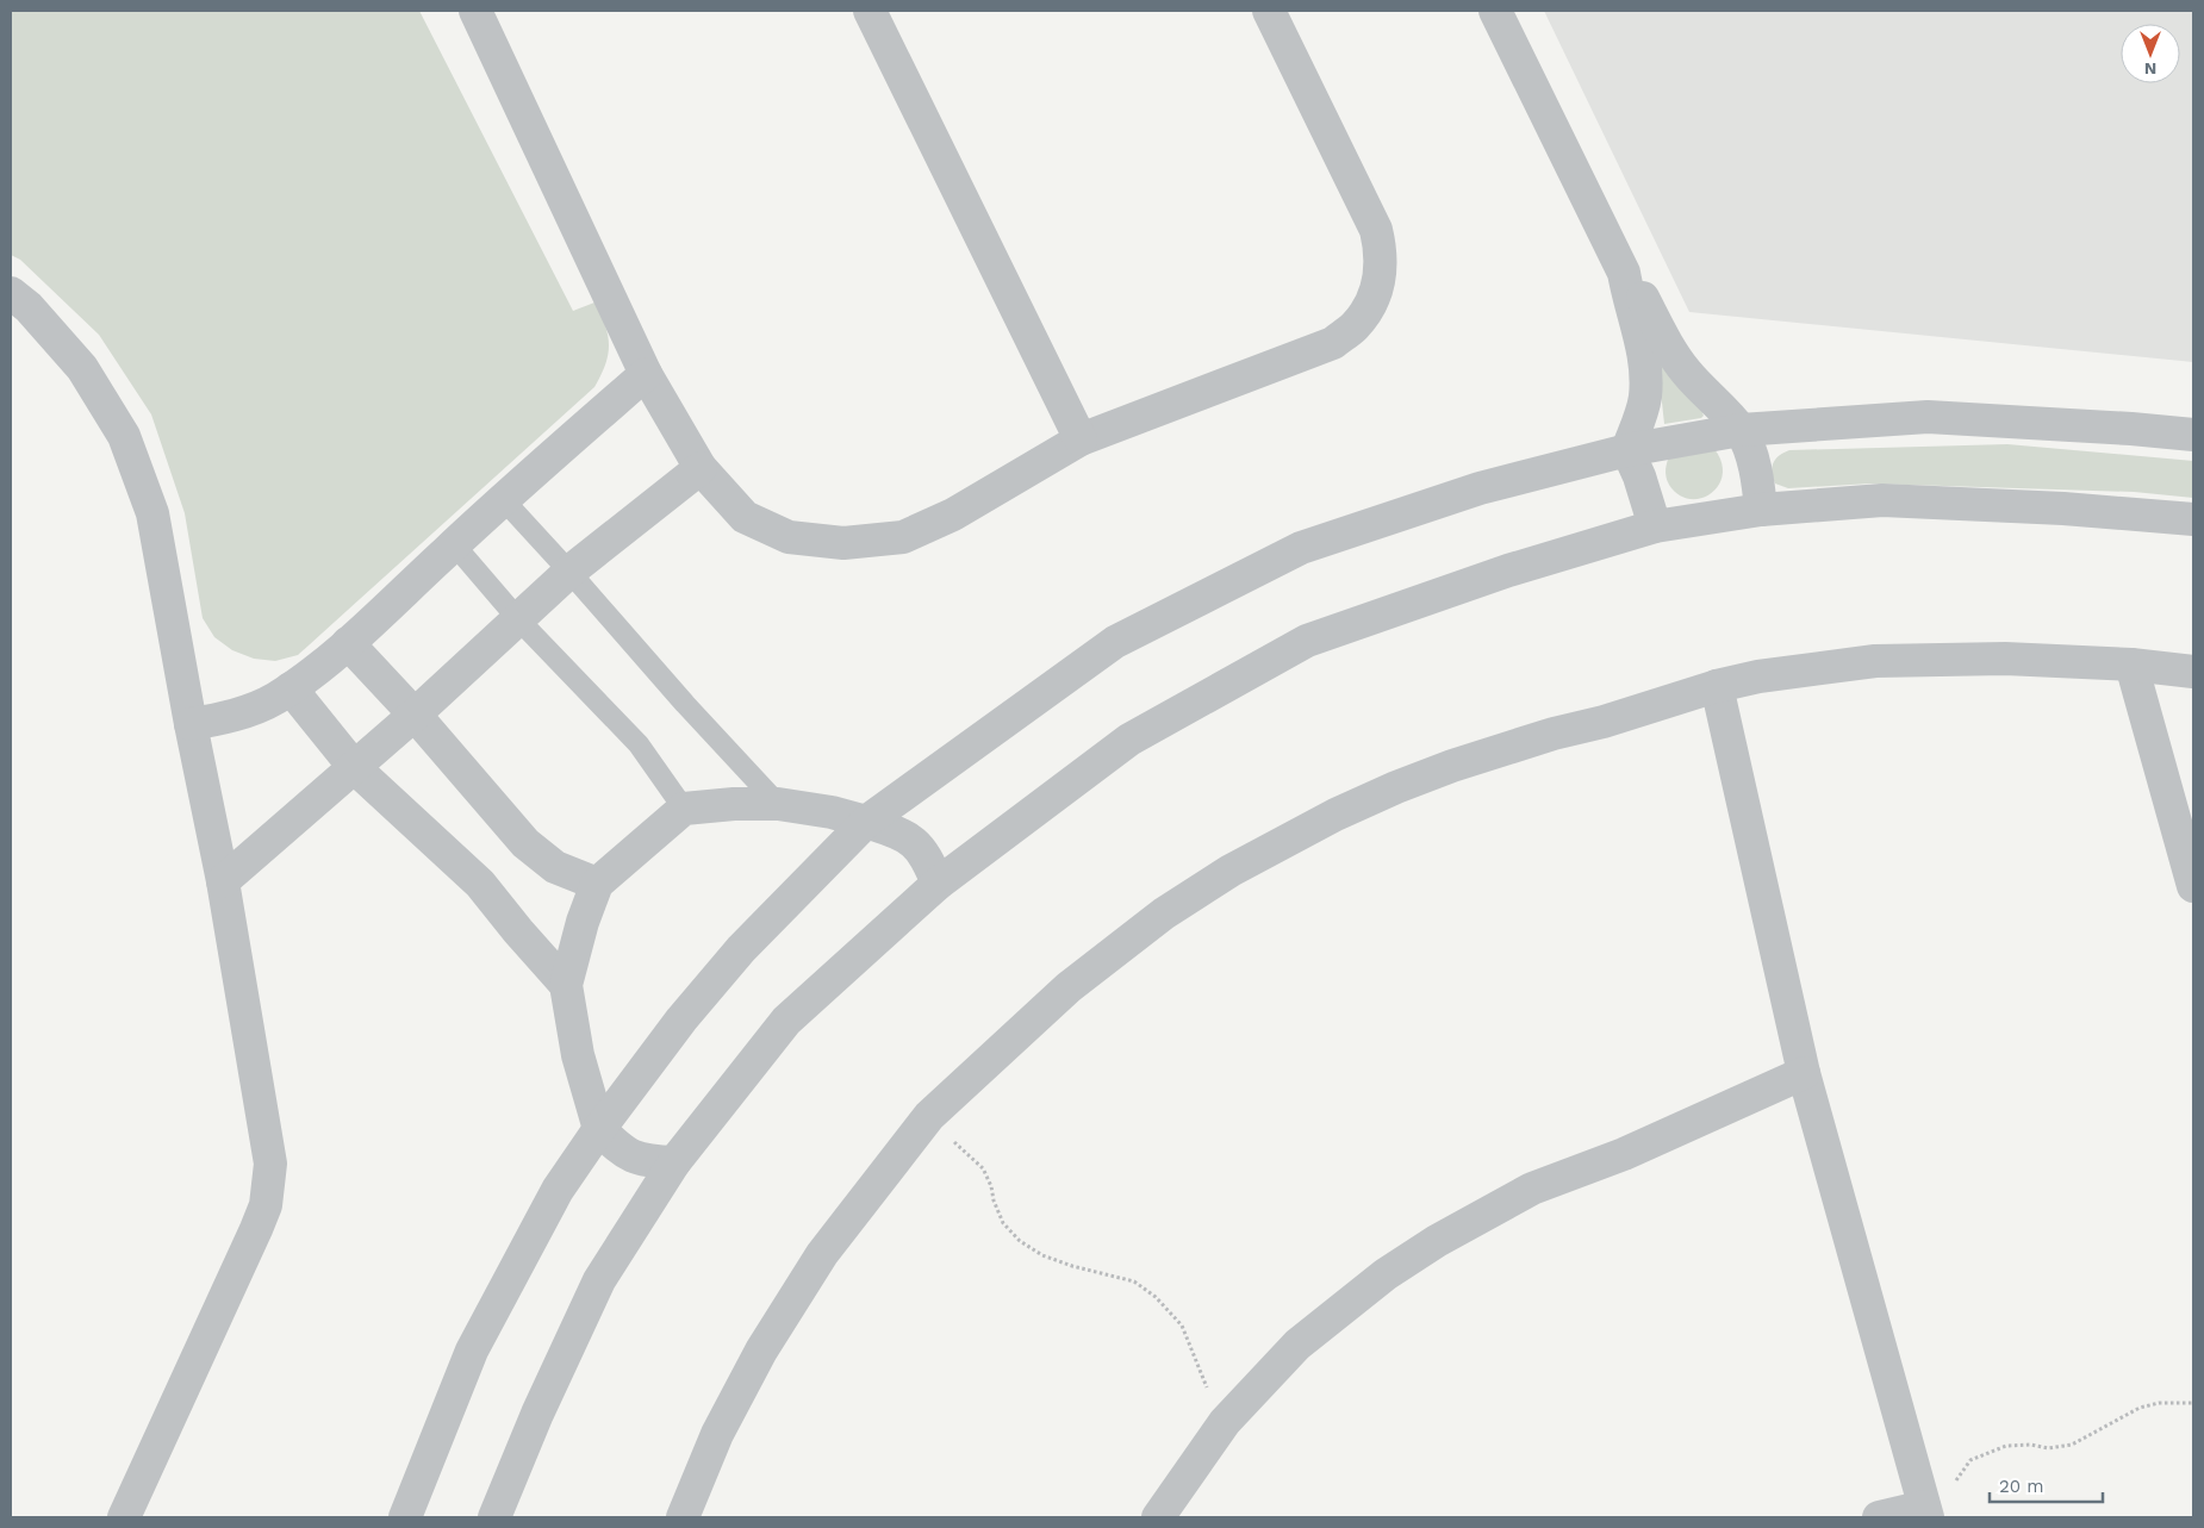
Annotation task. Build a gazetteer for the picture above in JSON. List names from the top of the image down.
{
  "scale_bar": "20 m",
  "north": "bottom"
}
